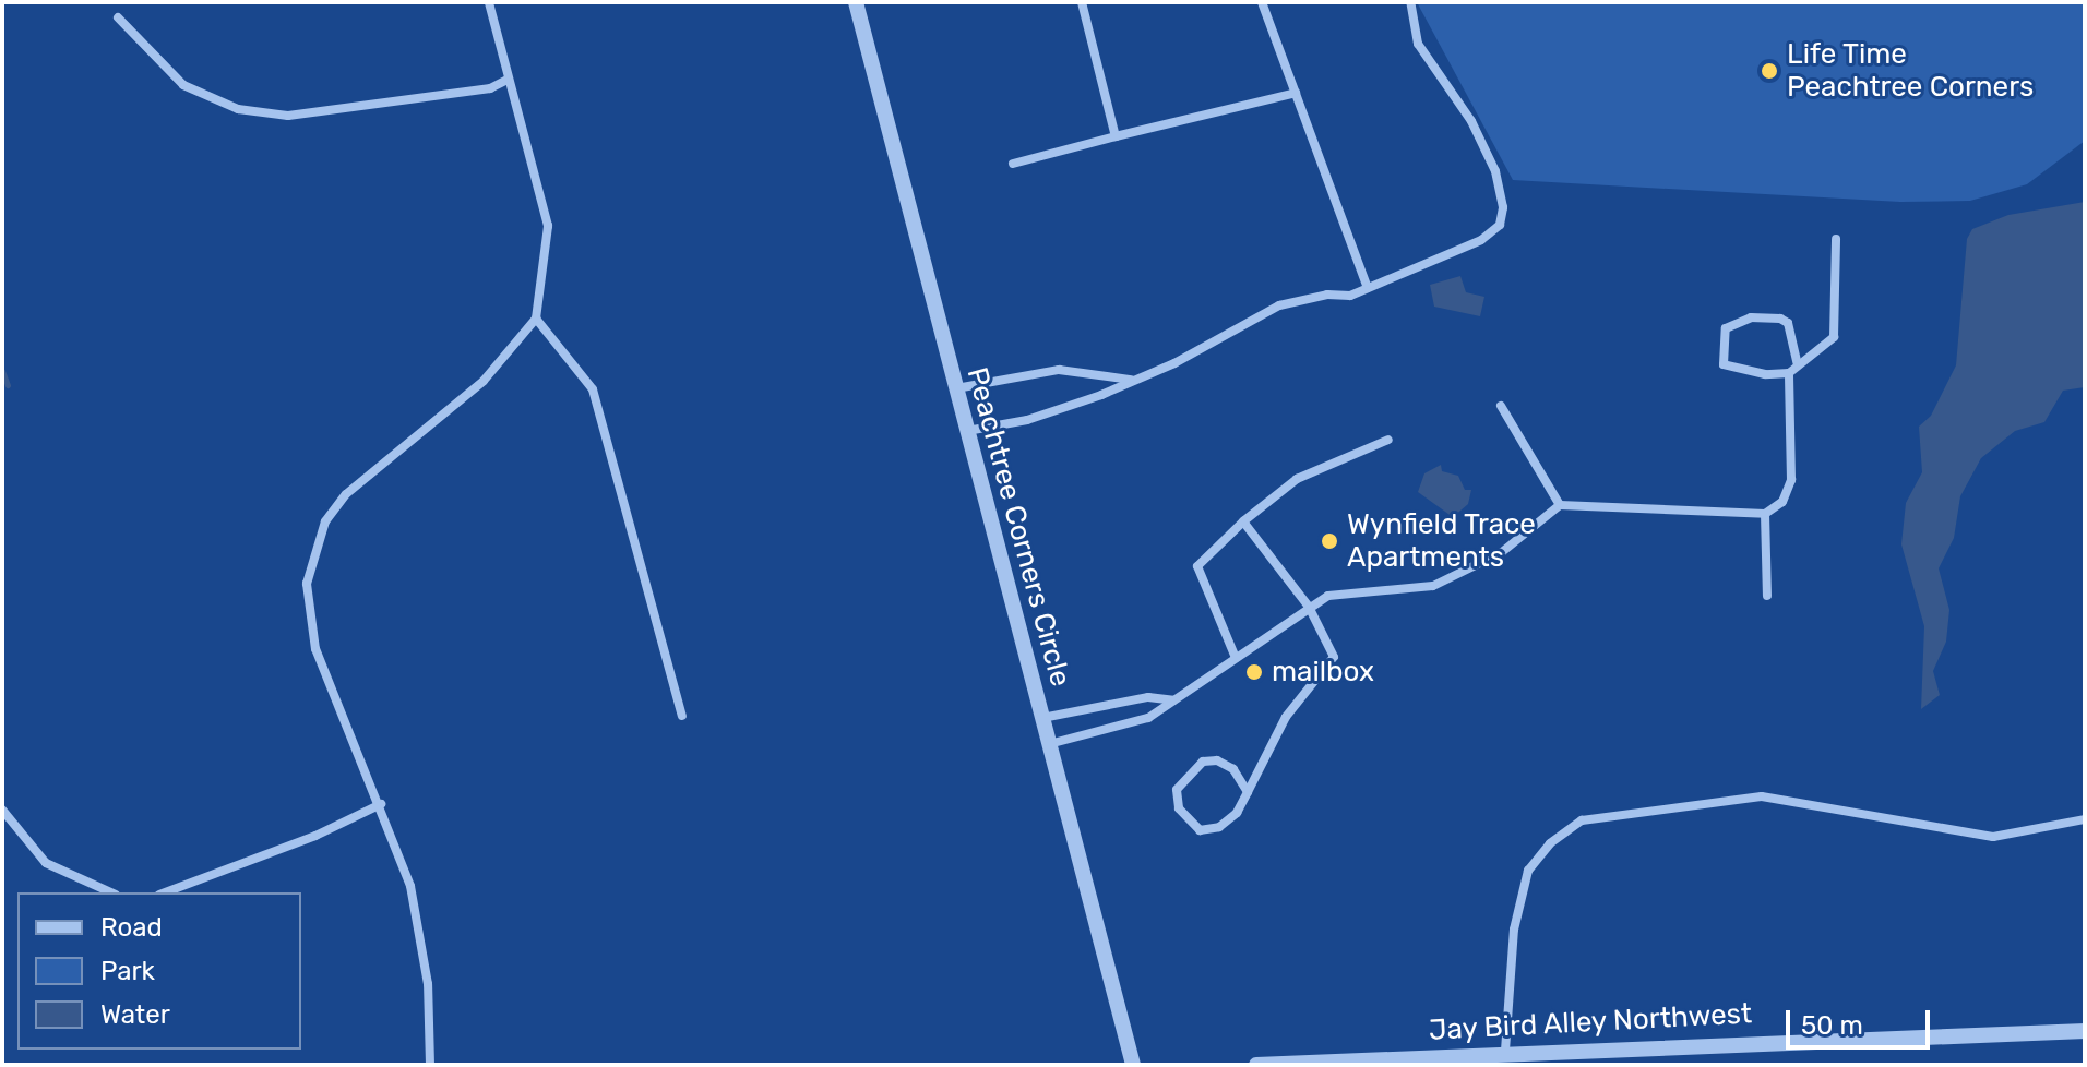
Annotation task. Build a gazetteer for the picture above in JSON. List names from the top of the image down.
{
  "streets": {
    "street": ["Peachtree Corners Circle", "Jay Bird Alley Northwest"]
  },
  "places": ["Life Time Peachtree Corners", "Wynfield Trace Apartments", "mailbox"],
  "legend": ["Road", "Park", "Water"],
  "scale_bar": "50 m"
}
